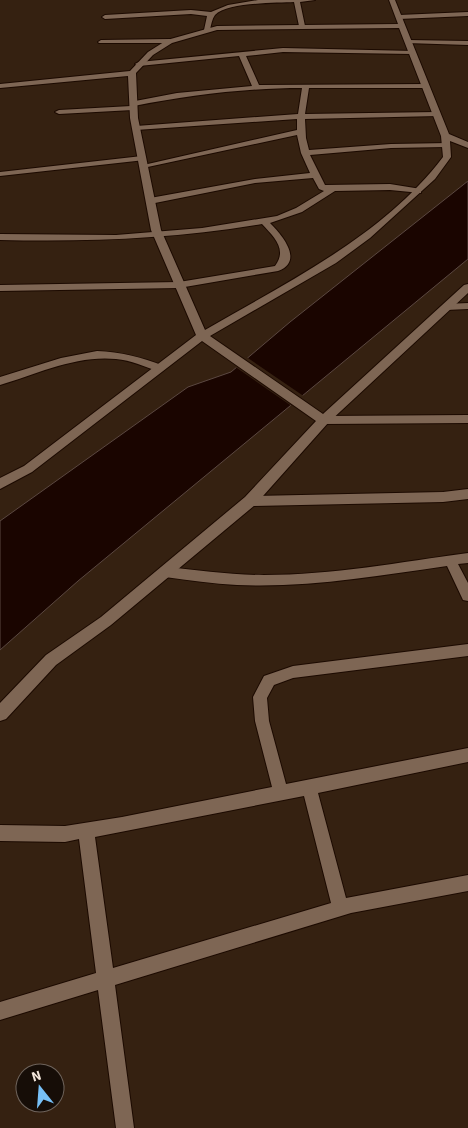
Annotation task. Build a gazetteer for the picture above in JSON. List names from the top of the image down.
{
  "north": "top"
}
